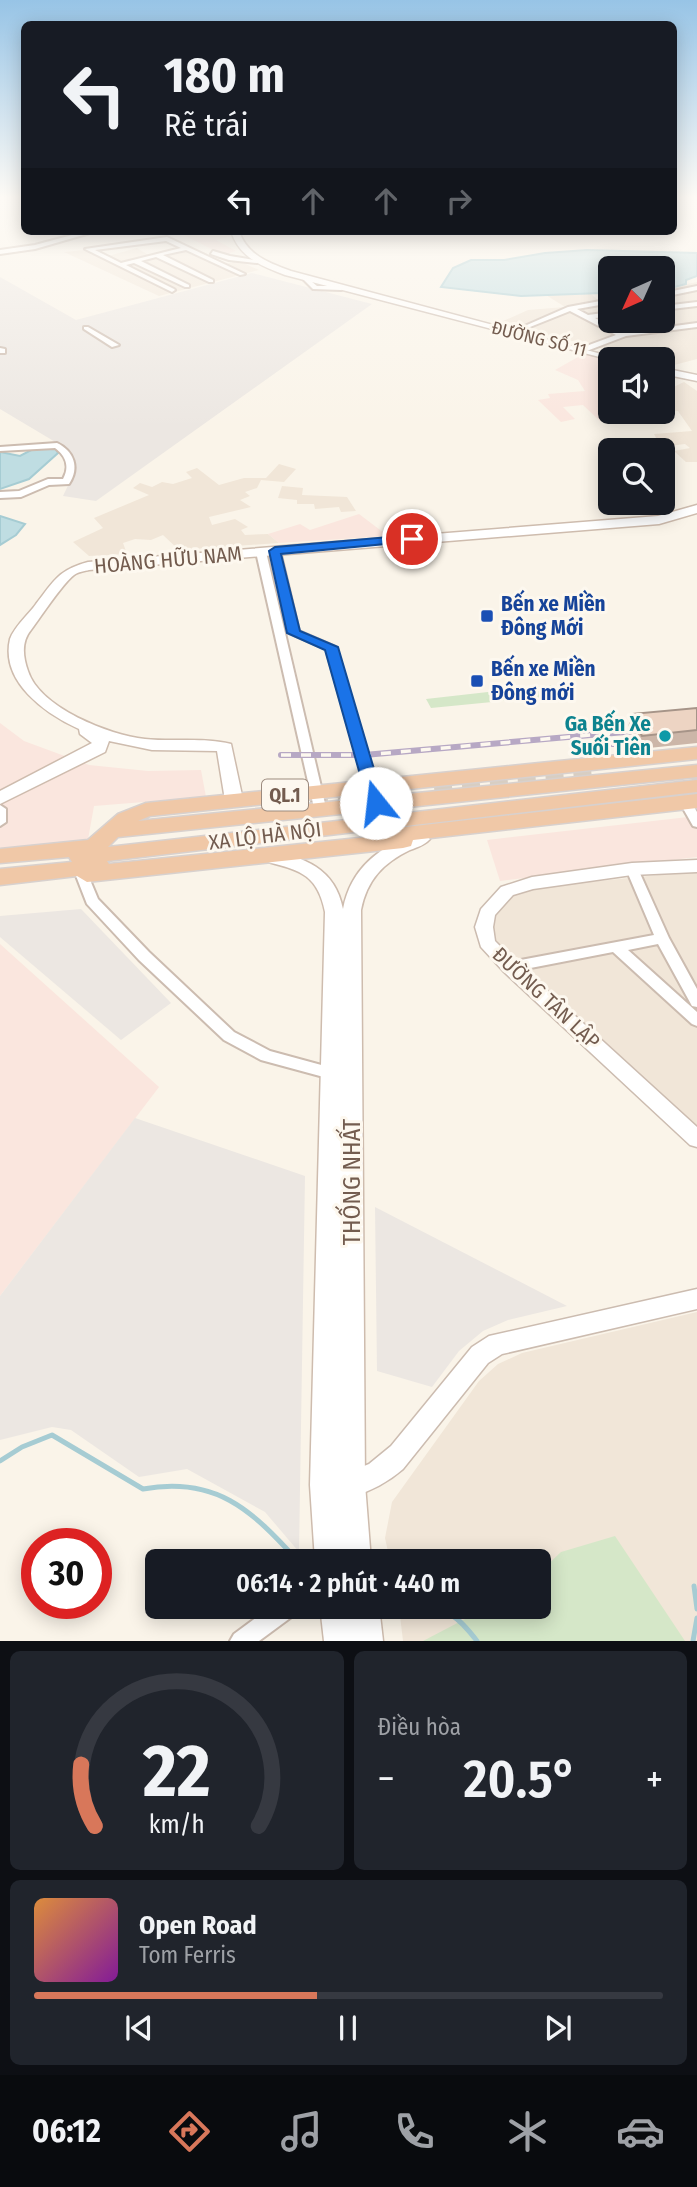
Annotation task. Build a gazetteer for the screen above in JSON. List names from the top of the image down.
{
  "streets": {
    "highway": ["QL.1", "XA LỘ HÀ NỘI"],
    "main road": ["HOÀNG HỮU NAM", "THỐNG NHẤT"],
    "street": ["ĐƯỜNG SỐ 11", "ĐƯỜNG TÂN LẬP"]
  },
  "crossings": [
    ["HOÀNG HỮU NAM", "XA LỘ HÀ NỘI"],
    ["QL.1", "XA LỘ HÀ NỘI"],
    ["XA LỘ HÀ NỘI", "THỐNG NHẤT"]
  ],
  "places": {
    "transit": ["Bến xe Miền Đông Mới", "Bến xe Miền Đông mới"],
    "other": ["Ga Bến Xe Suối Tiên"]
  },
  "north": "bottom left",
  "page": {
    "turn": ["180 m", "Rẽ trái"],
    "limit": "30",
    "trip": "06:14 · 2 phút · 440 m",
    "tile": "Điều hòa",
    "heat": ["−", "20.5°", "+"],
    "song": ["Open Road", "Tom Ferris"],
    "tabs": "06:12",
    "gauge": ["22", "km/h"]
  }
}
